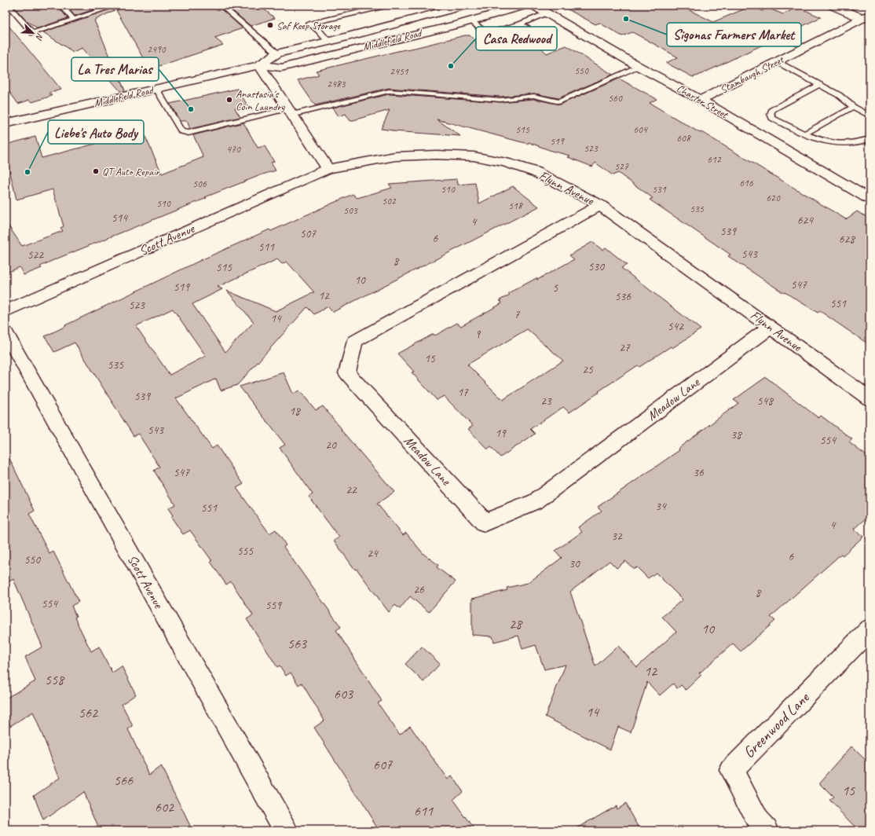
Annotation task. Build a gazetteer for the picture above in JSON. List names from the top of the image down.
{
  "streets": {
    "street": [
      "Middlefield Road",
      "Stambaugh Street",
      "Charter Street",
      "Flynn Avenue",
      "Scott Avenue",
      "Meadow Lane",
      "Greenwood Lane"
    ]
  },
  "crossings": [
    ["Stambaugh Street", "Charter Street"],
    ["Flynn Avenue", "Scott Avenue"],
    ["Flynn Avenue", "Meadow Lane"]
  ],
  "places": [
    "Sigonas Farmers Market",
    "Saf Keep Storage",
    "Casa Redwood",
    "Anastasia's Coin Laundry",
    "La Tres Marias",
    "QT Auto Repair",
    "Liebe's Auto Body"
  ],
  "house_numbers": [
    "2490",
    "550",
    "2451",
    "2483",
    "560",
    "515",
    "604",
    "608",
    "519",
    "523",
    "470",
    "612",
    "527",
    "616",
    "506",
    "510",
    "531",
    "620",
    "502",
    "510",
    "518",
    "535",
    "503",
    "514",
    "624",
    "4",
    "539",
    "507",
    "6",
    "628",
    "511",
    "543",
    "522",
    "8",
    "530",
    "515",
    "10",
    "547",
    "519",
    "5",
    "12",
    "536",
    "551",
    "523",
    "7",
    "14",
    "542",
    "9",
    "27",
    "15",
    "535",
    "25",
    "17",
    "539",
    "23",
    "548",
    "18",
    "543",
    "19",
    "38",
    "554",
    "20",
    "547",
    "36",
    "22",
    "34",
    "551",
    "4",
    "32",
    "555",
    "24",
    "6",
    "550",
    "30",
    "26",
    "8",
    "554",
    "559",
    "28",
    "10",
    "563",
    "12",
    "558",
    "603",
    "14",
    "562",
    "607",
    "566",
    "15",
    "602",
    "611"
  ],
  "north": "bottom right"
}
